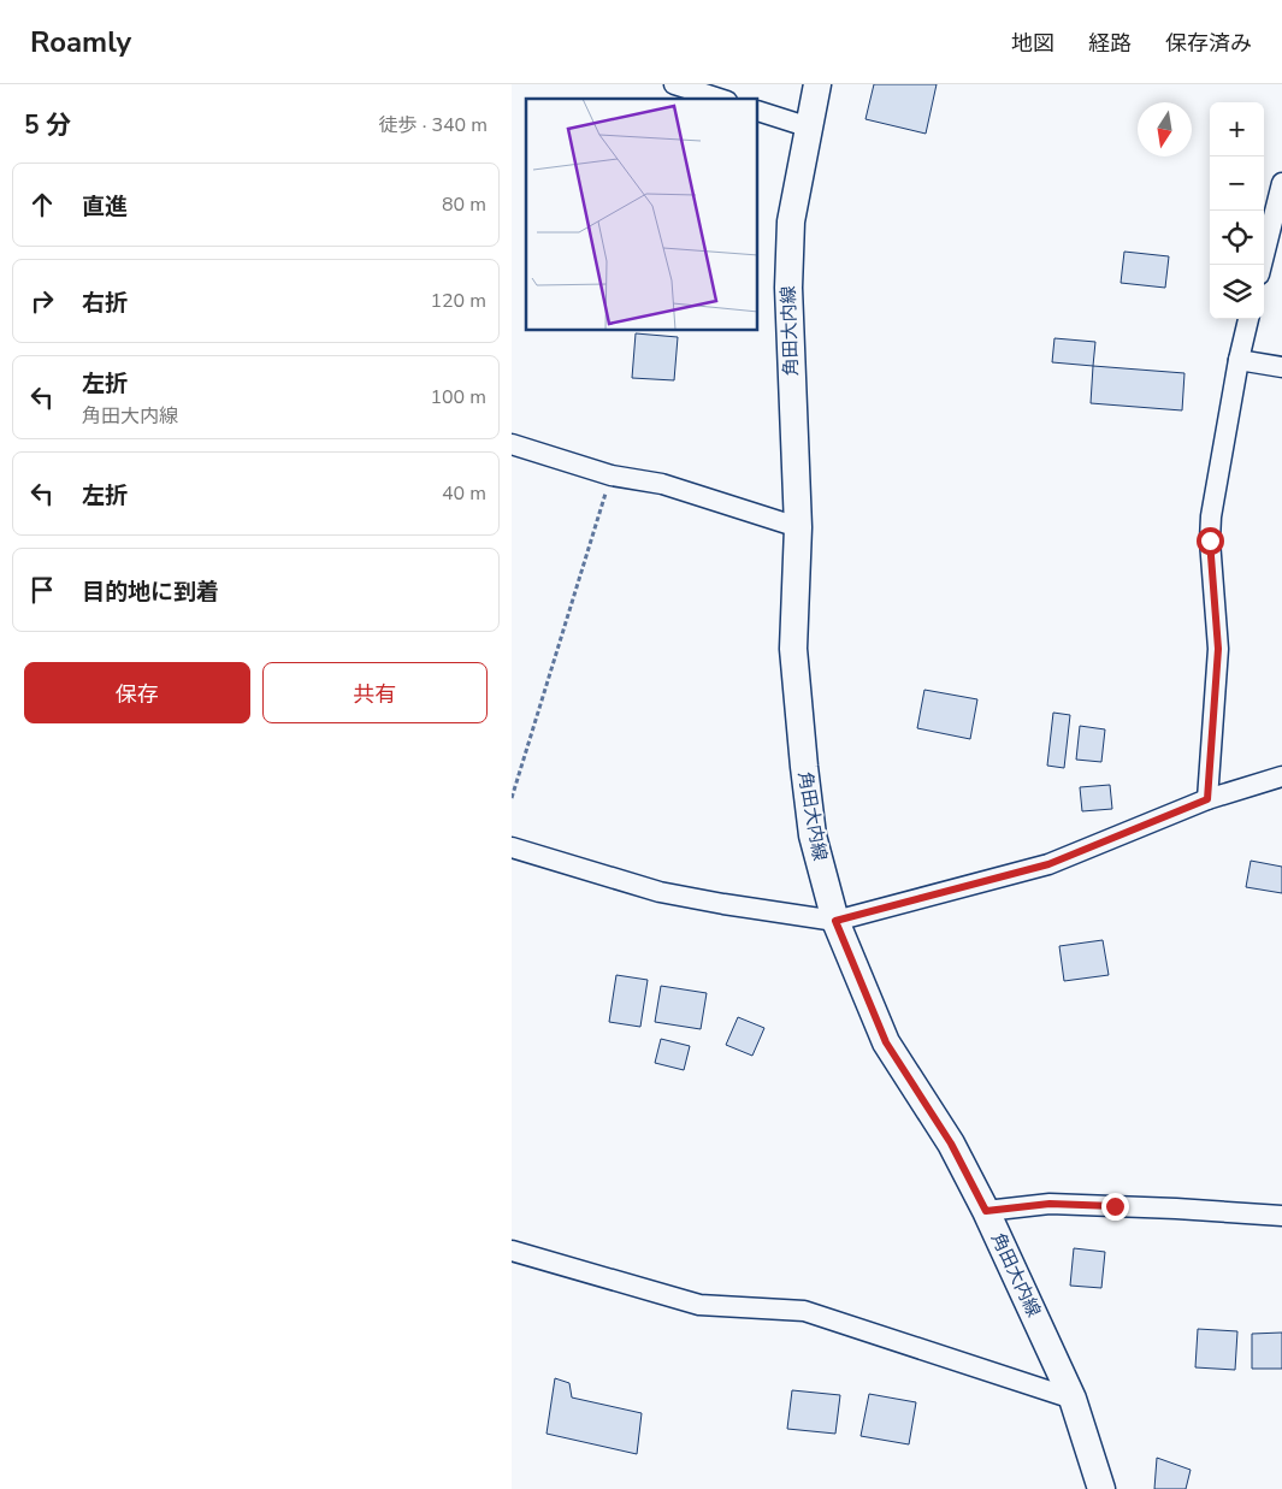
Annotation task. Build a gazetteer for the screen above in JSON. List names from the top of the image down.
{
  "streets": {
    "main road": ["角田大内線"]
  },
  "north": "bottom",
  "page": {
    "header": "Roamly",
    "nav": ["地図", "経路", "保存済み"],
    "heading": ["5 分", "徒歩 · 340 m"],
    "map_buttons": ["+", "−"],
    "list": [
      ["直進", "80 m"],
      ["右折", "120 m"],
      ["左折", "角田大内線", "100 m"],
      ["左折", "40 m"],
      "目的地に到着"
    ],
    "buttons": ["保存", "共有"]
  }
}
